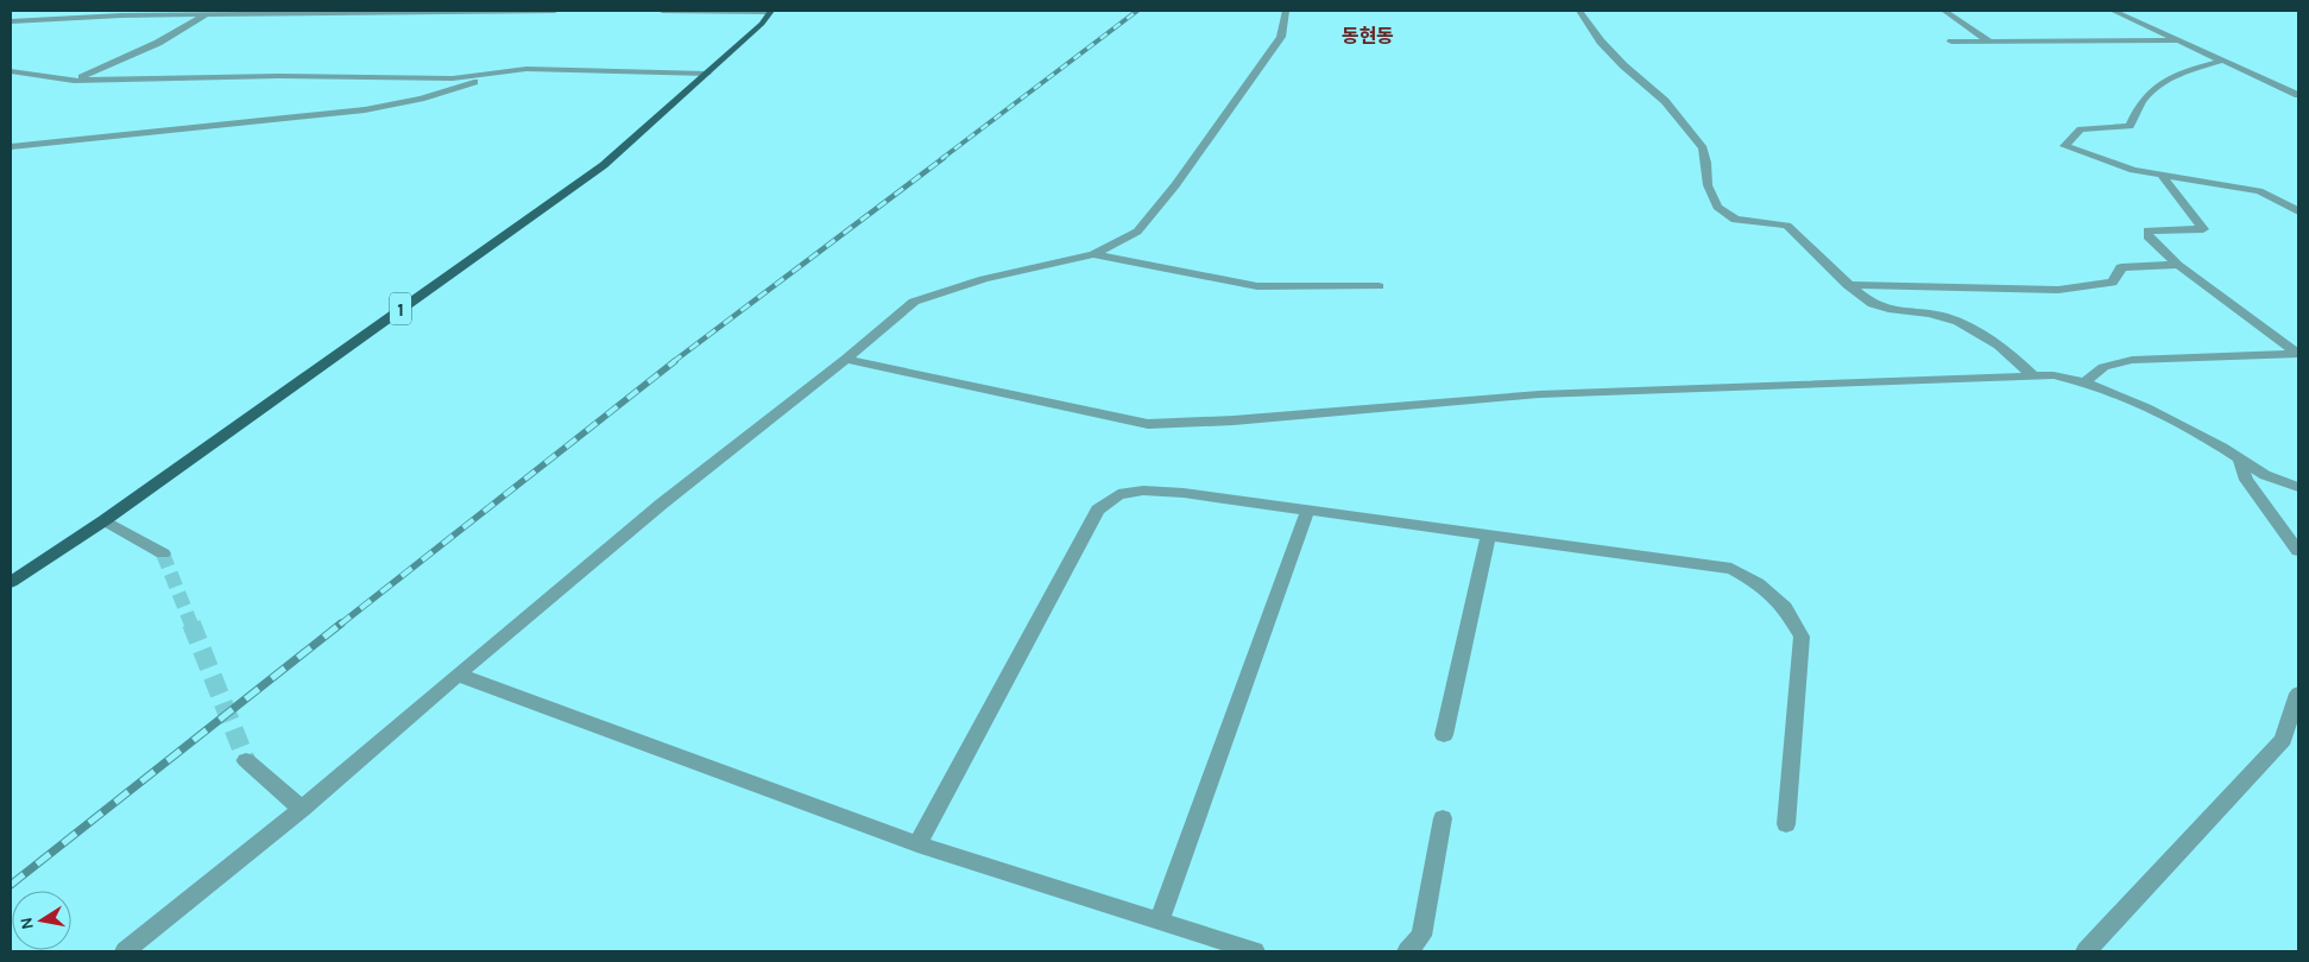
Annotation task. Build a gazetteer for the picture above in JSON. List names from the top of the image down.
{
  "streets": {
    "main road": ["1"]
  },
  "districts": ["동현동"],
  "north": "left"
}
